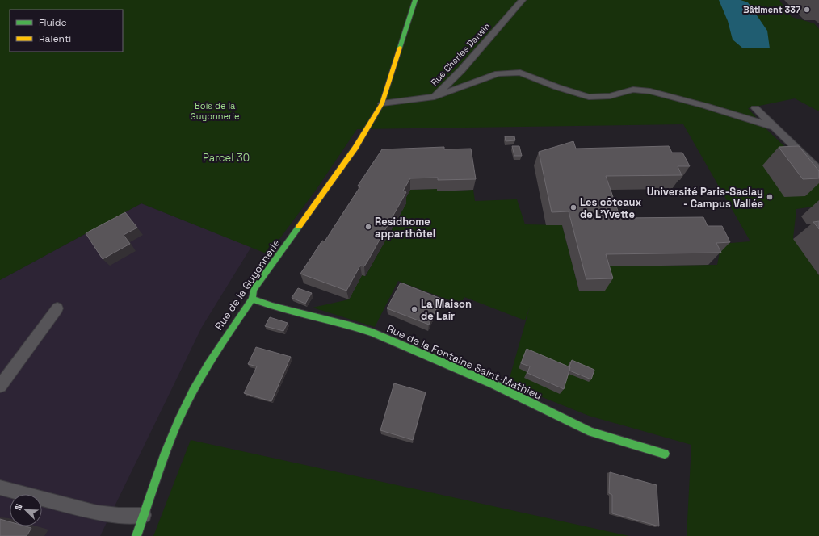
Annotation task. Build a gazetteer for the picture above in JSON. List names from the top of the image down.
{
  "streets": {
    "street": ["Rue de la Guyonnerie", "Rue de la Fontaine Saint-Mathieu"],
    "lane": ["Rue Charles Darwin"]
  },
  "crossings": [
    ["Rue Charles Darwin", "Rue de la Guyonnerie"],
    ["Rue de la Guyonnerie", "Rue de la Fontaine Saint-Mathieu"]
  ],
  "parks": ["Bois de la Guyonnerie", "Parcel 30"],
  "places": [
    "Bâtiment 337",
    "Université Paris-Saclay - Campus Vallée",
    "Les côteaux de L'Yvette",
    "Residhome apparthôtel",
    "La Maison de Lair"
  ],
  "legend": ["Fluide", "Ralenti"],
  "north": "top left"
}
